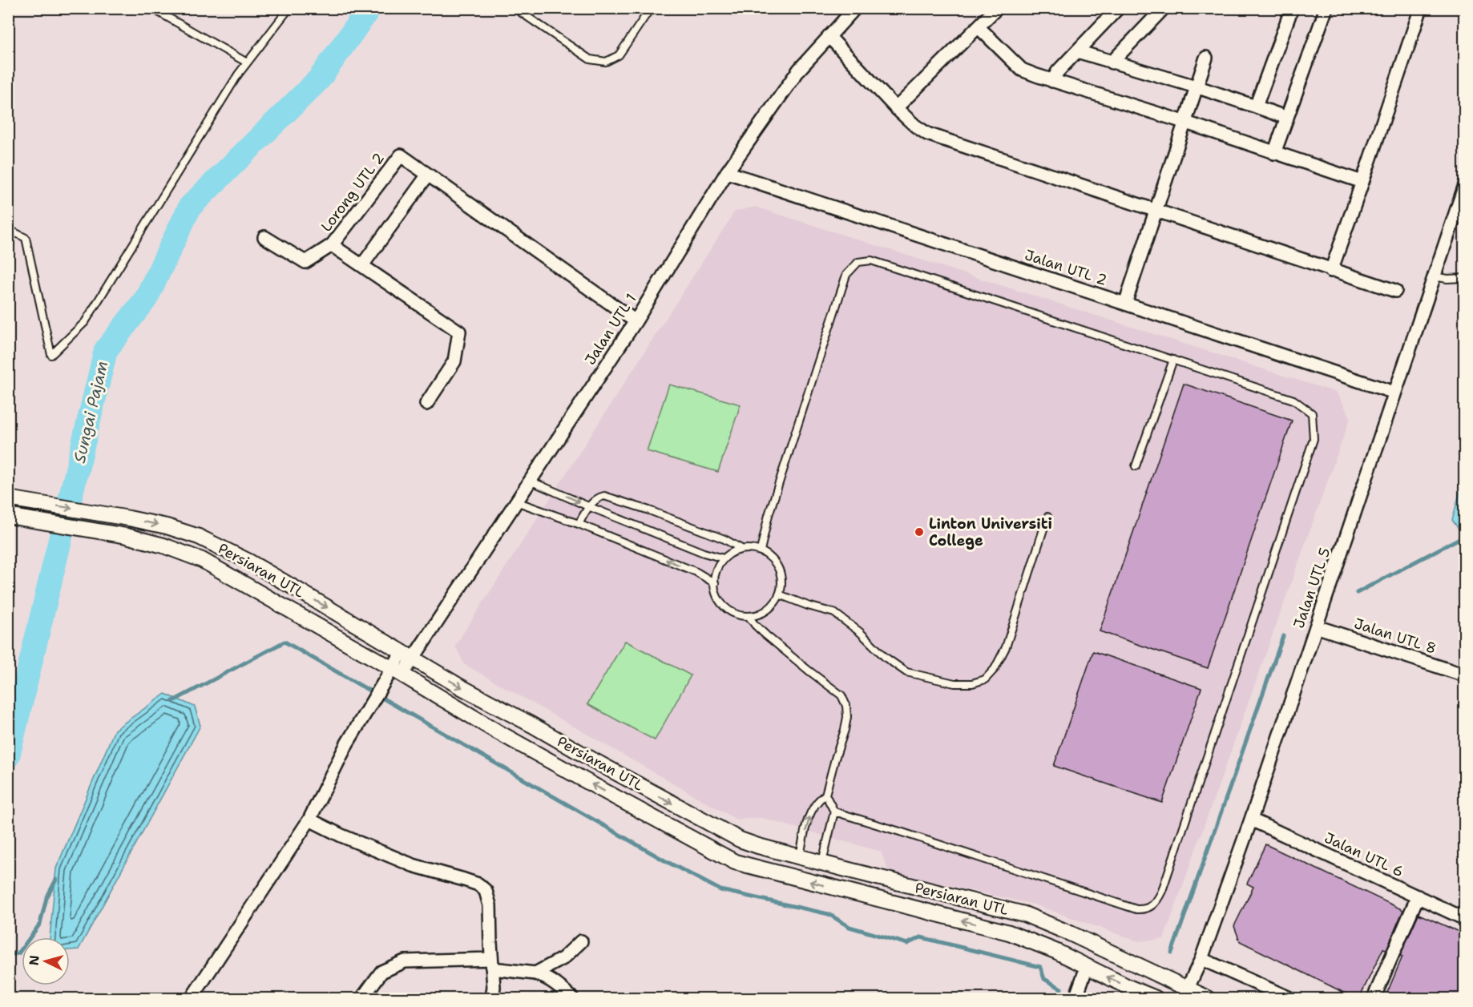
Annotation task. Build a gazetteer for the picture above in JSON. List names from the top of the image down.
{
  "streets": {
    "street": [
      "Lorong UTL 2",
      "Jalan UTL 2",
      "Jalan UTL 1",
      "Persiaran UTL",
      "Jalan UTL 5",
      "Jalan UTL 8",
      "Jalan UTL 6"
    ]
  },
  "crossings": [
    ["Lorong UTL 2", "Jalan UTL 1"],
    ["Jalan UTL 2", "Jalan UTL 1"],
    ["Jalan UTL 2", "Jalan UTL 5"],
    ["Jalan UTL 1", "Persiaran UTL"],
    ["Persiaran UTL", "Jalan UTL 5"],
    ["Jalan UTL 5", "Jalan UTL 8"],
    ["Jalan UTL 5", "Jalan UTL 6"]
  ],
  "water": ["Sungai Pajam"],
  "places": ["Linton Universiti College"],
  "north": "left"
}
